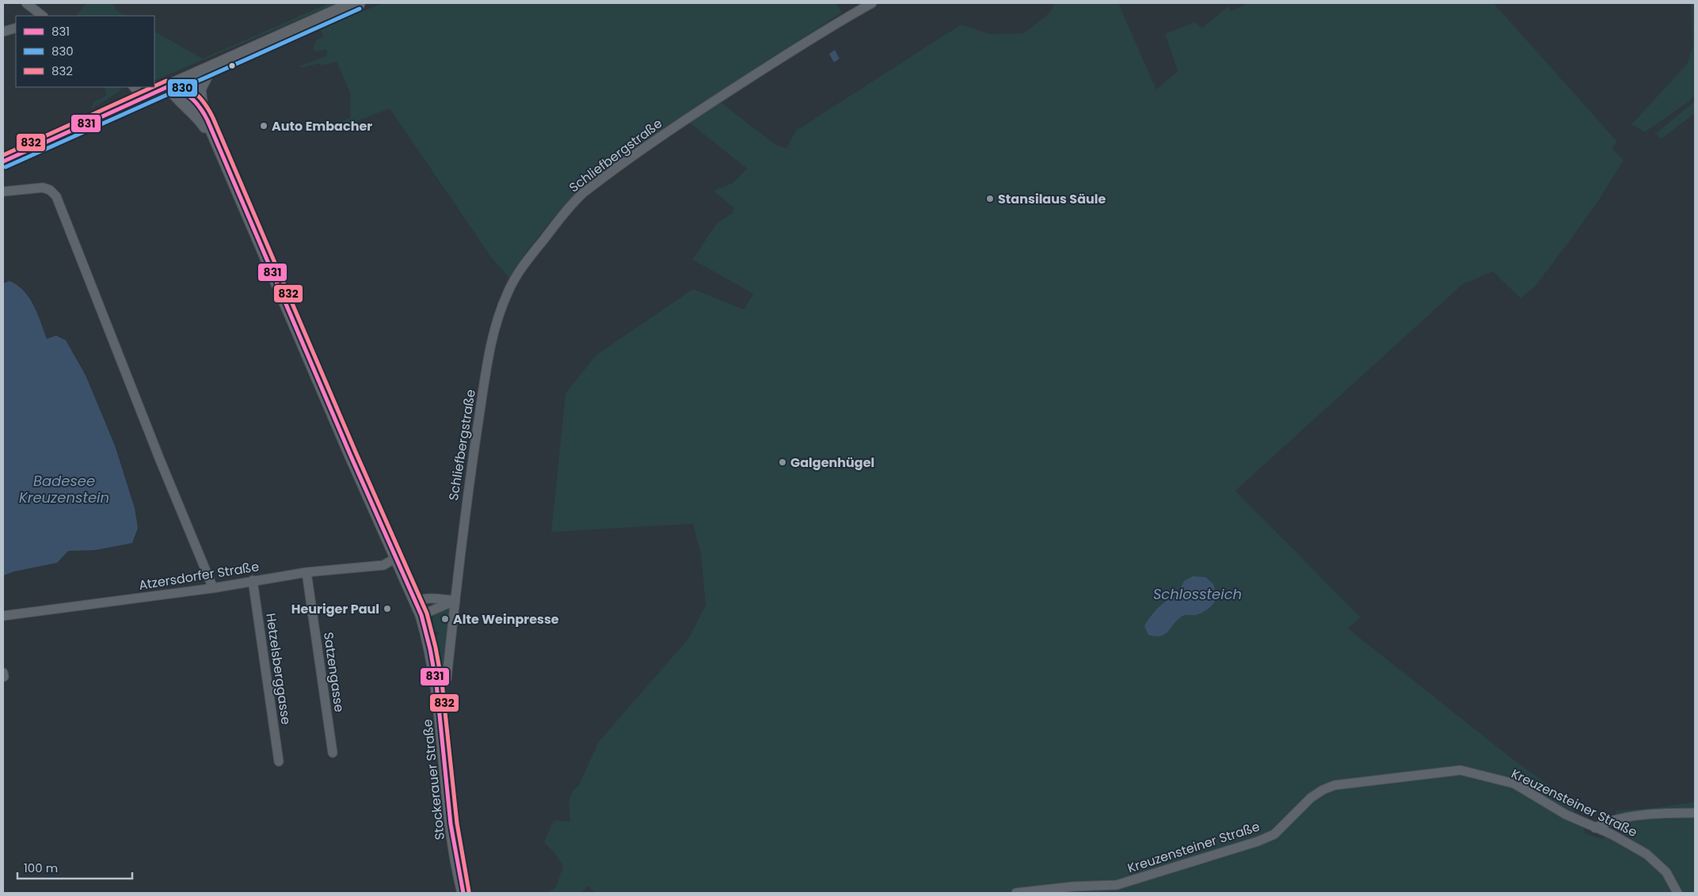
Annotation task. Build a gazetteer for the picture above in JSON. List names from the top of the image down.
{
  "streets": {
    "street": [
      "Schliefbergstraße",
      "Atzersdorfer Straße",
      "Hetzelsberggasse",
      "Satzengasse",
      "Stockerauer Straße",
      "Kreuzensteiner Straße"
    ]
  },
  "crossings": [
    ["Atzersdorfer Straße", "Hetzelsberggasse"],
    ["Atzersdorfer Straße", "Satzengasse"],
    ["Atzersdorfer Straße", "Stockerauer Straße"]
  ],
  "water": ["Badesee Kreuzenstein", "Schlossteich"],
  "places": [
    "Auto Embacher",
    "Stansilaus Säule",
    "Galgenhügel",
    "Heuriger Paul",
    "Alte Weinpresse"
  ],
  "lines": ["transit line 830", "transit line 832", "transit line 831"],
  "legend": ["831", "830", "832"],
  "scale_bar": "100 m"
}
